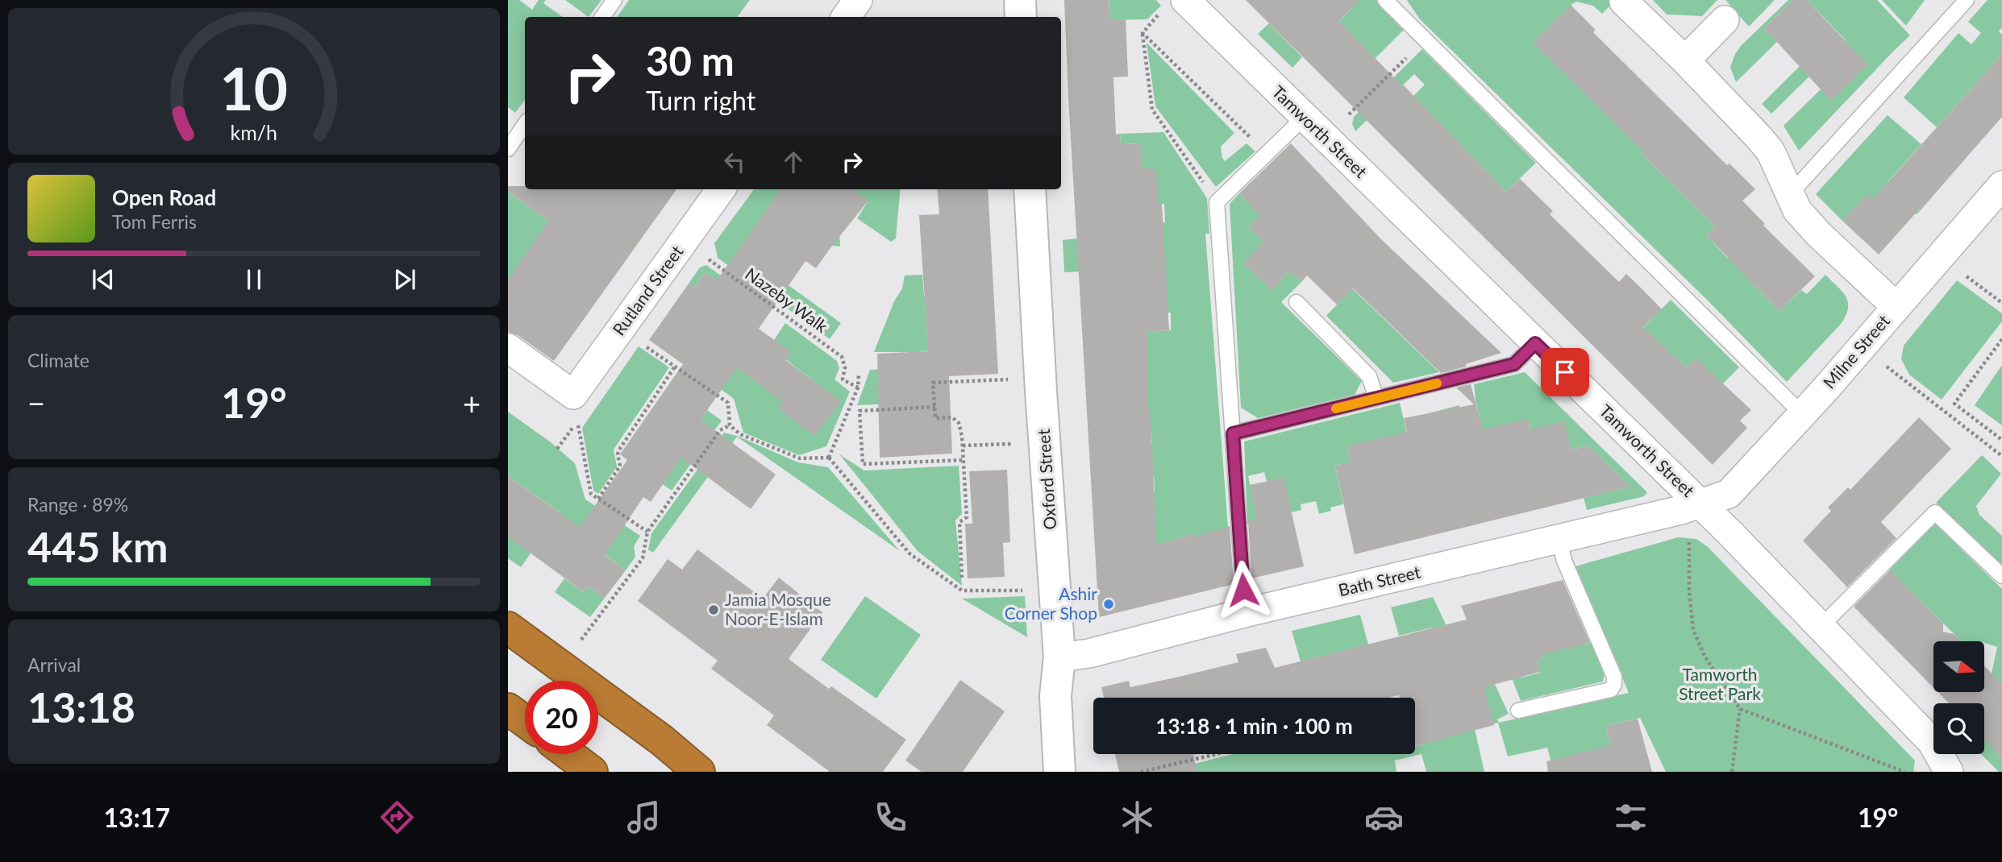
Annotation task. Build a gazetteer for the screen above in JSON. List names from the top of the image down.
{
  "streets": {
    "main road": ["Oxford Street"],
    "street": [
      "Tamworth Street",
      "Rutland Street",
      "Milne Street",
      "Bath Street"
    ],
    "path": ["Nazeby Walk"]
  },
  "crossings": [
    ["Tamworth Street", "Milne Street"],
    ["Tamworth Street", "Bath Street"],
    ["Rutland Street", "Nazeby Walk"],
    ["Milne Street", "Bath Street"],
    ["Oxford Street", "Bath Street"]
  ],
  "parks": ["Tamworth Street Park"],
  "places": ["Ashir Corner Shop", "Jamia Mosque Noor-E-Islam"],
  "north": "right",
  "page": {
    "turn": ["30 m", "Turn right"],
    "song": ["Open Road", "Tom Ferris"],
    "tile": [
      "Climate",
      ["Range · 89%", "445 km"],
      ["Arrival", "13:18"]
    ],
    "heat": ["−", "19°", "+"],
    "limit": "20",
    "trip": "13:18 · 1 min · 100 m",
    "tabs": ["13:17", "19°"],
    "gauge": ["10", "km/h"]
  }
}
